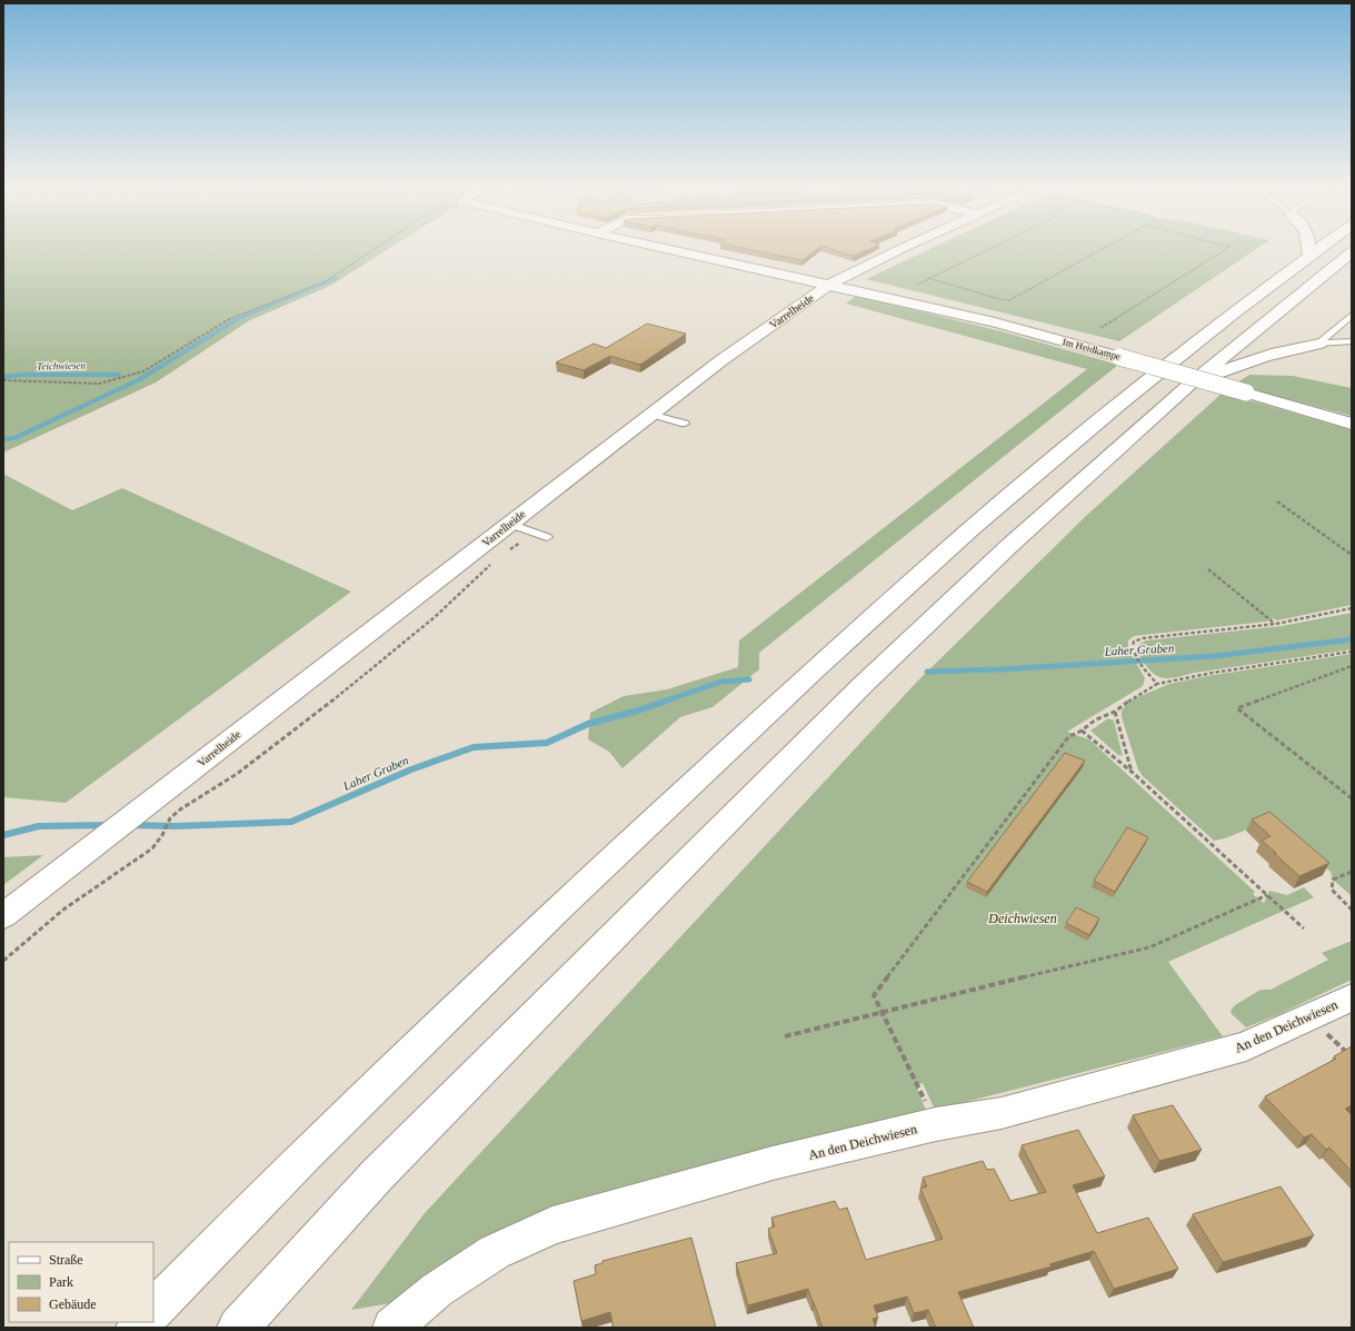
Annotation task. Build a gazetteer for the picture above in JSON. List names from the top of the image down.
{
  "streets": {
    "street": ["Varrelheide", "Im Heidkampe", "An den Deichwiesen"]
  },
  "crossings": [
    ["Varrelheide", "Im Heidkampe"]
  ],
  "water": ["Teichwiesen", "Laher Graben"],
  "parks": ["Deichwiesen"],
  "legend": ["Straße", "Park", "Gebäude"]
}
